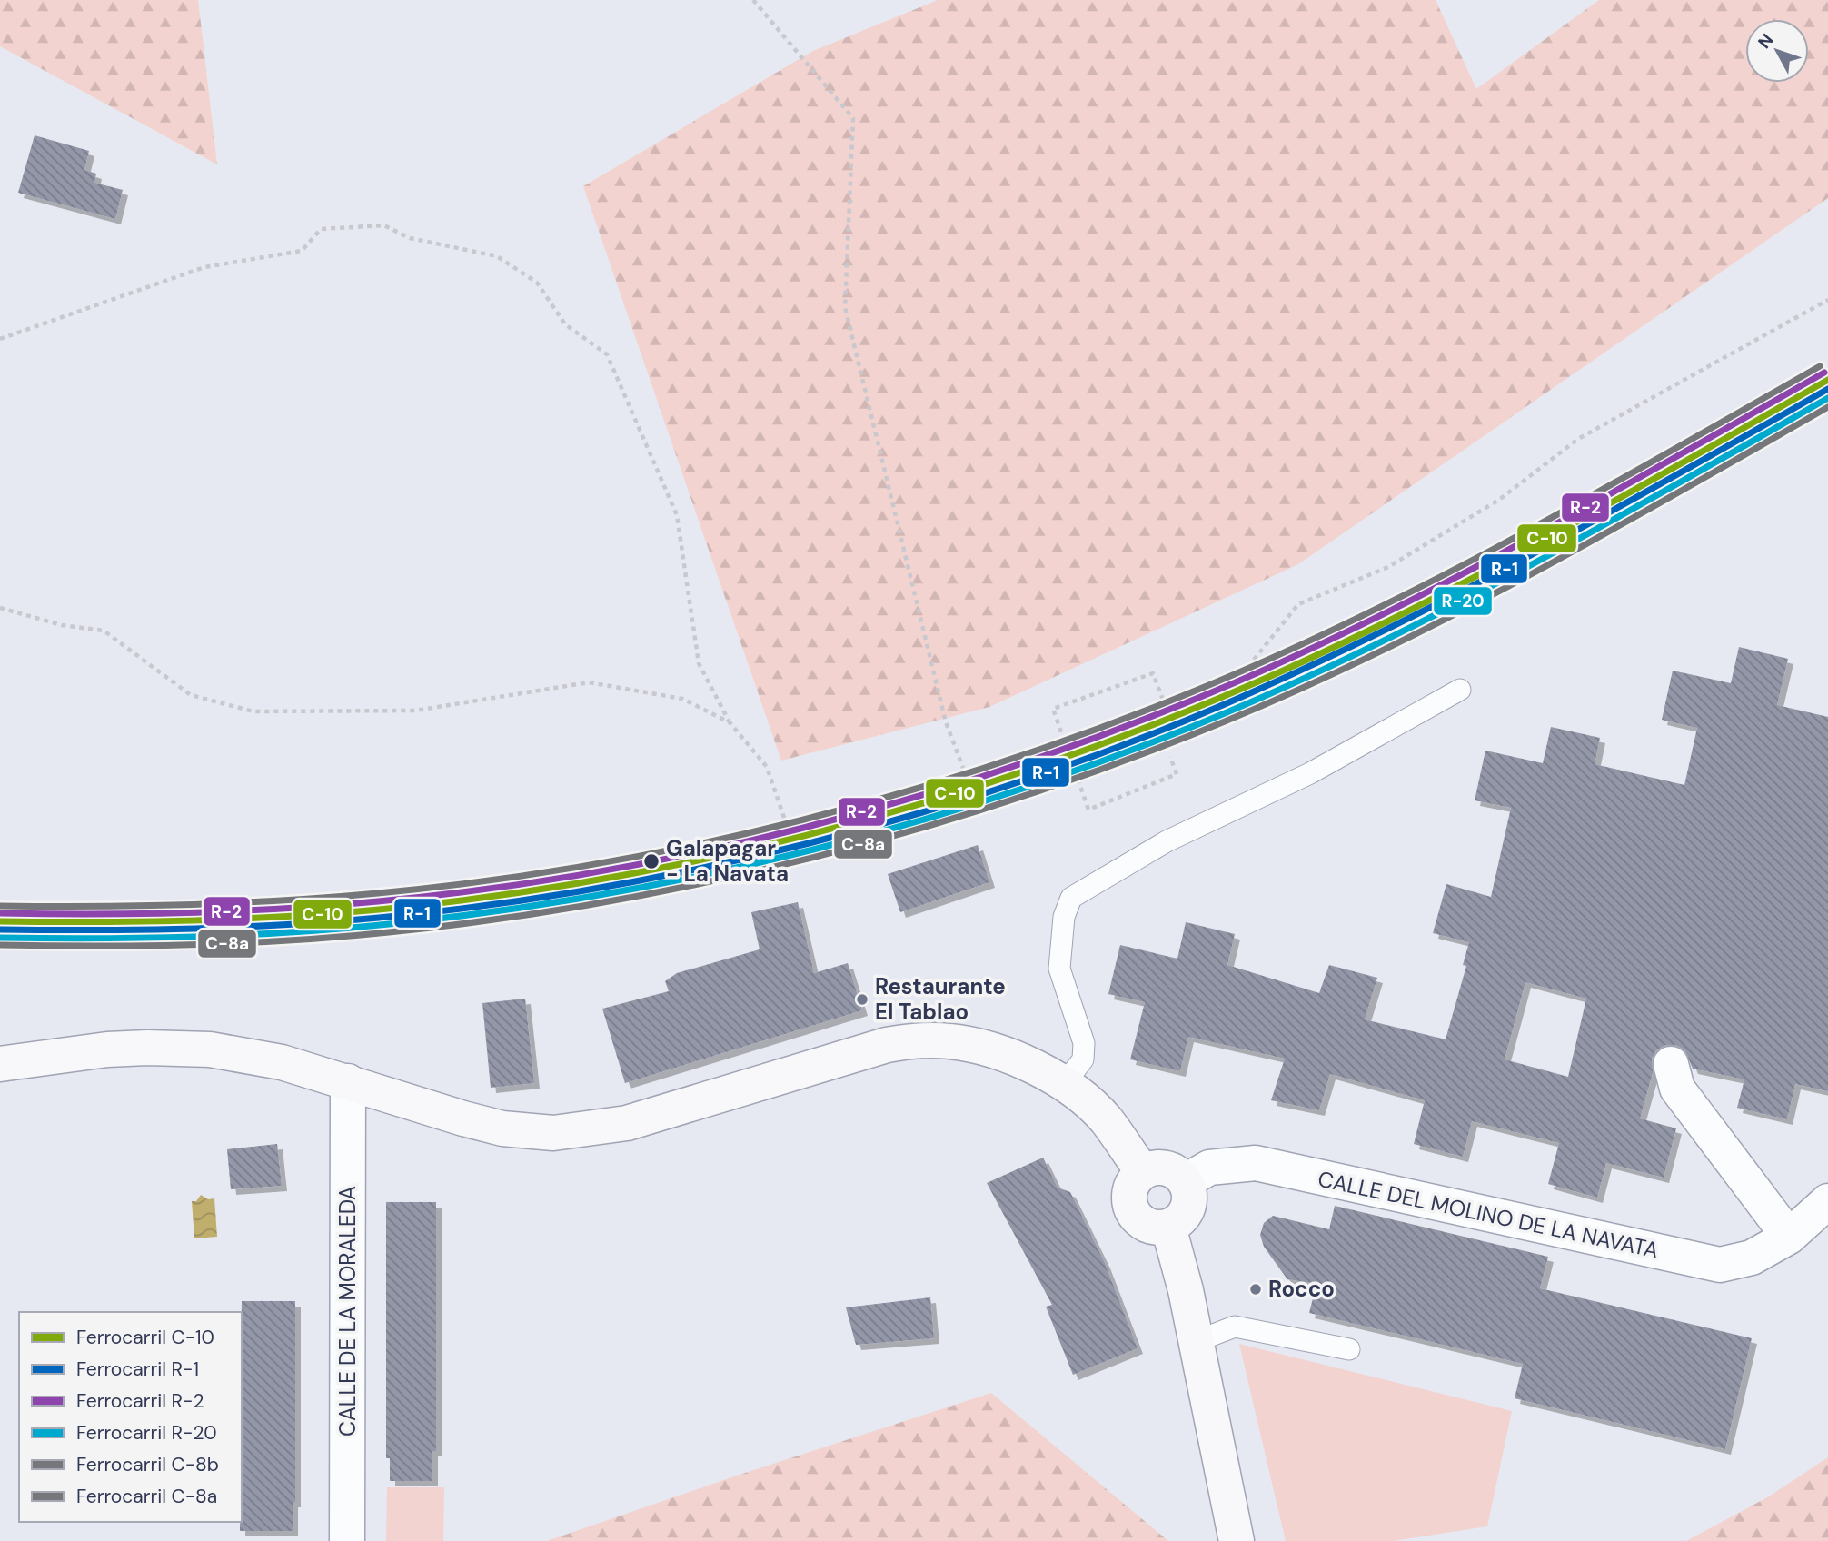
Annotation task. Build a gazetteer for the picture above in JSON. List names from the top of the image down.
{
  "streets": {
    "street": ["CALLE DEL MOLINO DE LA NAVATA", "CALLE DE LA MORALEDA"]
  },
  "places": ["Galapagar - La Navata", "Restaurante El Tablao", "Rocco"],
  "lines": [
    "rail line C-8b",
    "rail line R-2",
    "rail line C-10",
    "rail line R-1",
    "rail line R-20",
    "rail line C-8a"
  ],
  "legend": [
    "Ferrocarril C-10",
    "Ferrocarril R-1",
    "Ferrocarril R-2",
    "Ferrocarril R-20",
    "Ferrocarril C-8b",
    "Ferrocarril C-8a"
  ],
  "north": "top left"
}
